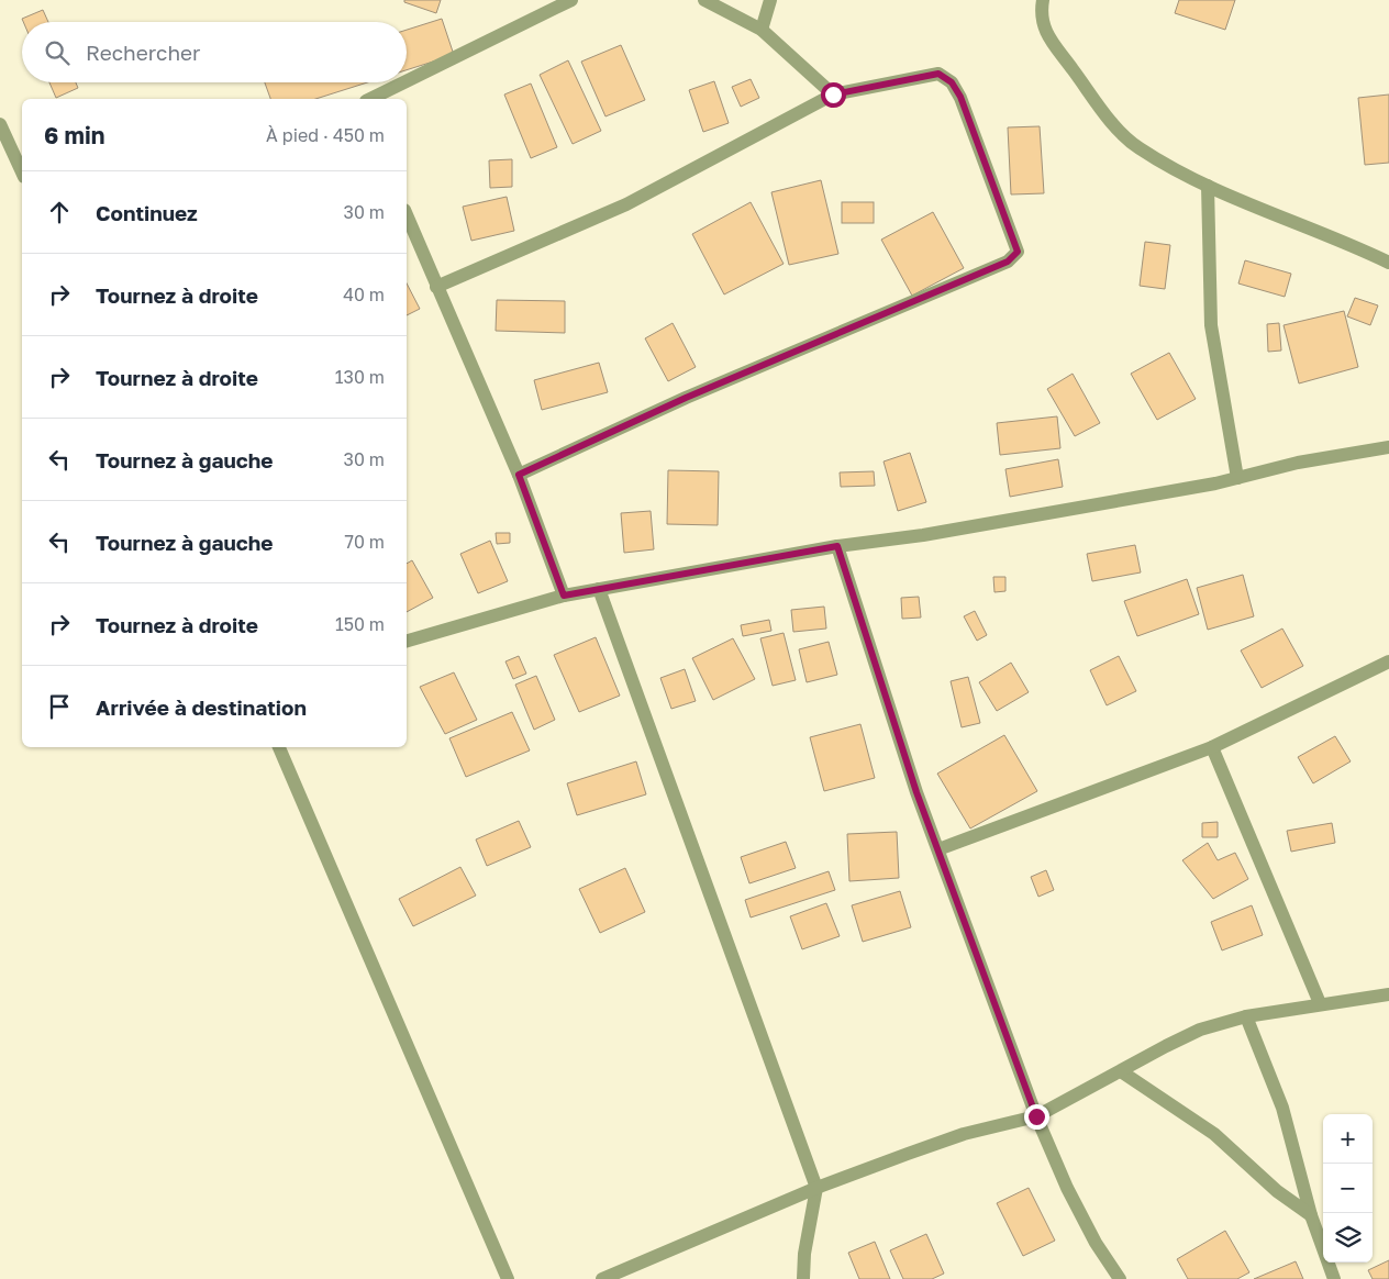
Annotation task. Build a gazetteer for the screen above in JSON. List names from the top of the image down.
{
  "page": {
    "search": "Rechercher",
    "heading": ["6 min", "À pied · 450 m"],
    "list": [
      ["Continuez", "30 m"],
      ["Tournez à droite", "40 m"],
      ["Tournez à droite", "130 m"],
      ["Tournez à gauche", "30 m"],
      ["Tournez à gauche", "70 m"],
      ["Tournez à droite", "150 m"],
      "Arrivée à destination"
    ],
    "map_buttons": ["+", "−"]
  }
}
